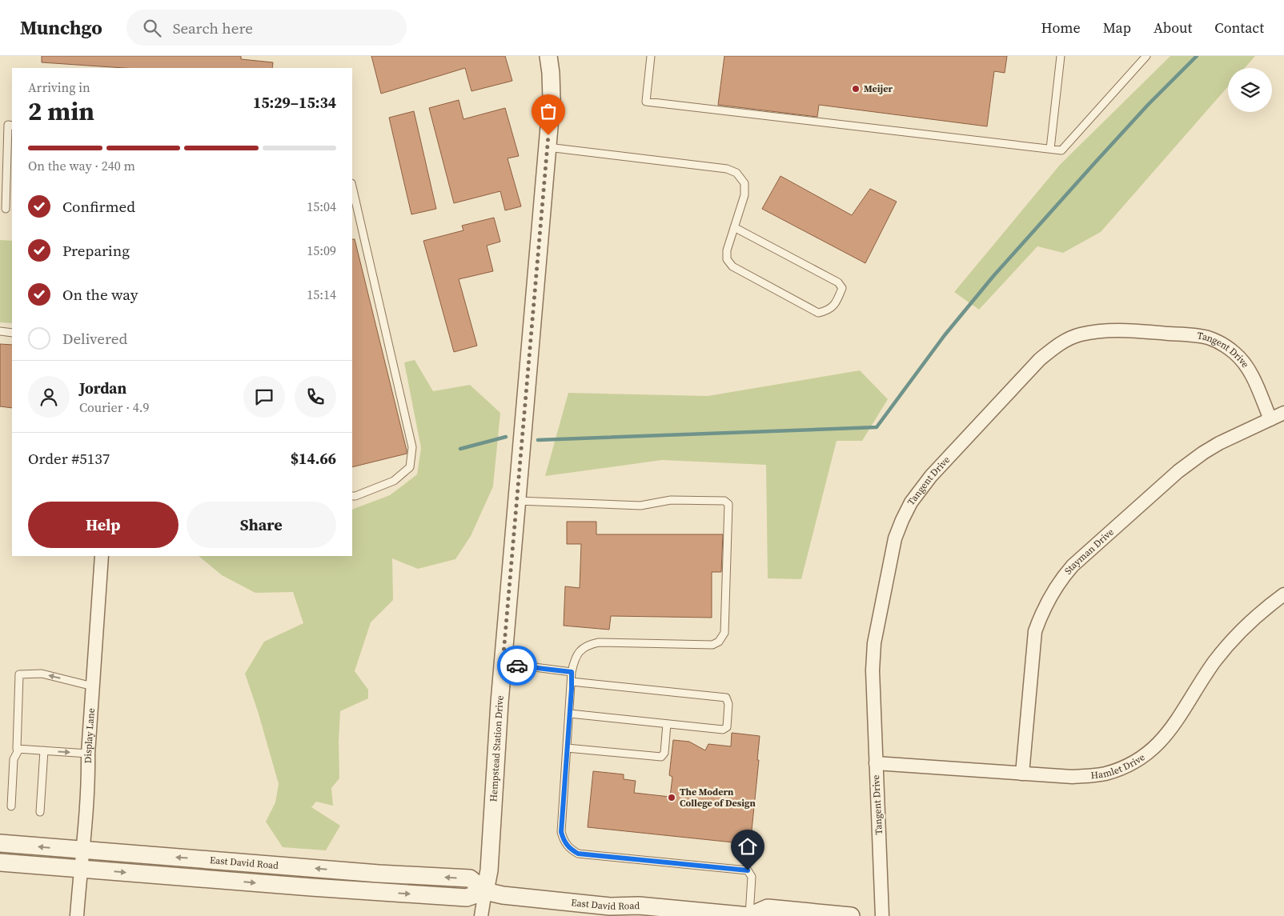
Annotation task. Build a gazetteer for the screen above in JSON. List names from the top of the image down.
{
  "streets": {
    "street": [
      "Tangent Drive",
      "Stayman Drive",
      "Display Lane",
      "Hempstead Station Drive",
      "Hamlet Drive",
      "East David Road"
    ]
  },
  "crossings": [
    ["Tangent Drive", "Stayman Drive"],
    ["Tangent Drive", "Hamlet Drive"],
    ["Stayman Drive", "Hamlet Drive"],
    ["Display Lane", "East David Road"],
    ["Hempstead Station Drive", "East David Road"]
  ],
  "places": ["Meijer", "The Modern College of Design"],
  "page": {
    "header": "Munchgo",
    "search": "Search here",
    "nav": [
      "Home",
      "Map",
      "About",
      "Contact"
    ],
    "heading": ["2 min", "Arriving in", "15:29–15:34"],
    "panel": [
      "Jordan",
      "Courier · 4.9",
      "Order #5137",
      "$14.66"
    ],
    "bar": "On the way · 240 m",
    "list": [
      ["Confirmed", "15:04"],
      ["Preparing", "15:09"],
      ["On the way", "15:14"],
      "Delivered"
    ],
    "buttons": ["Help", "Share"]
  }
}
